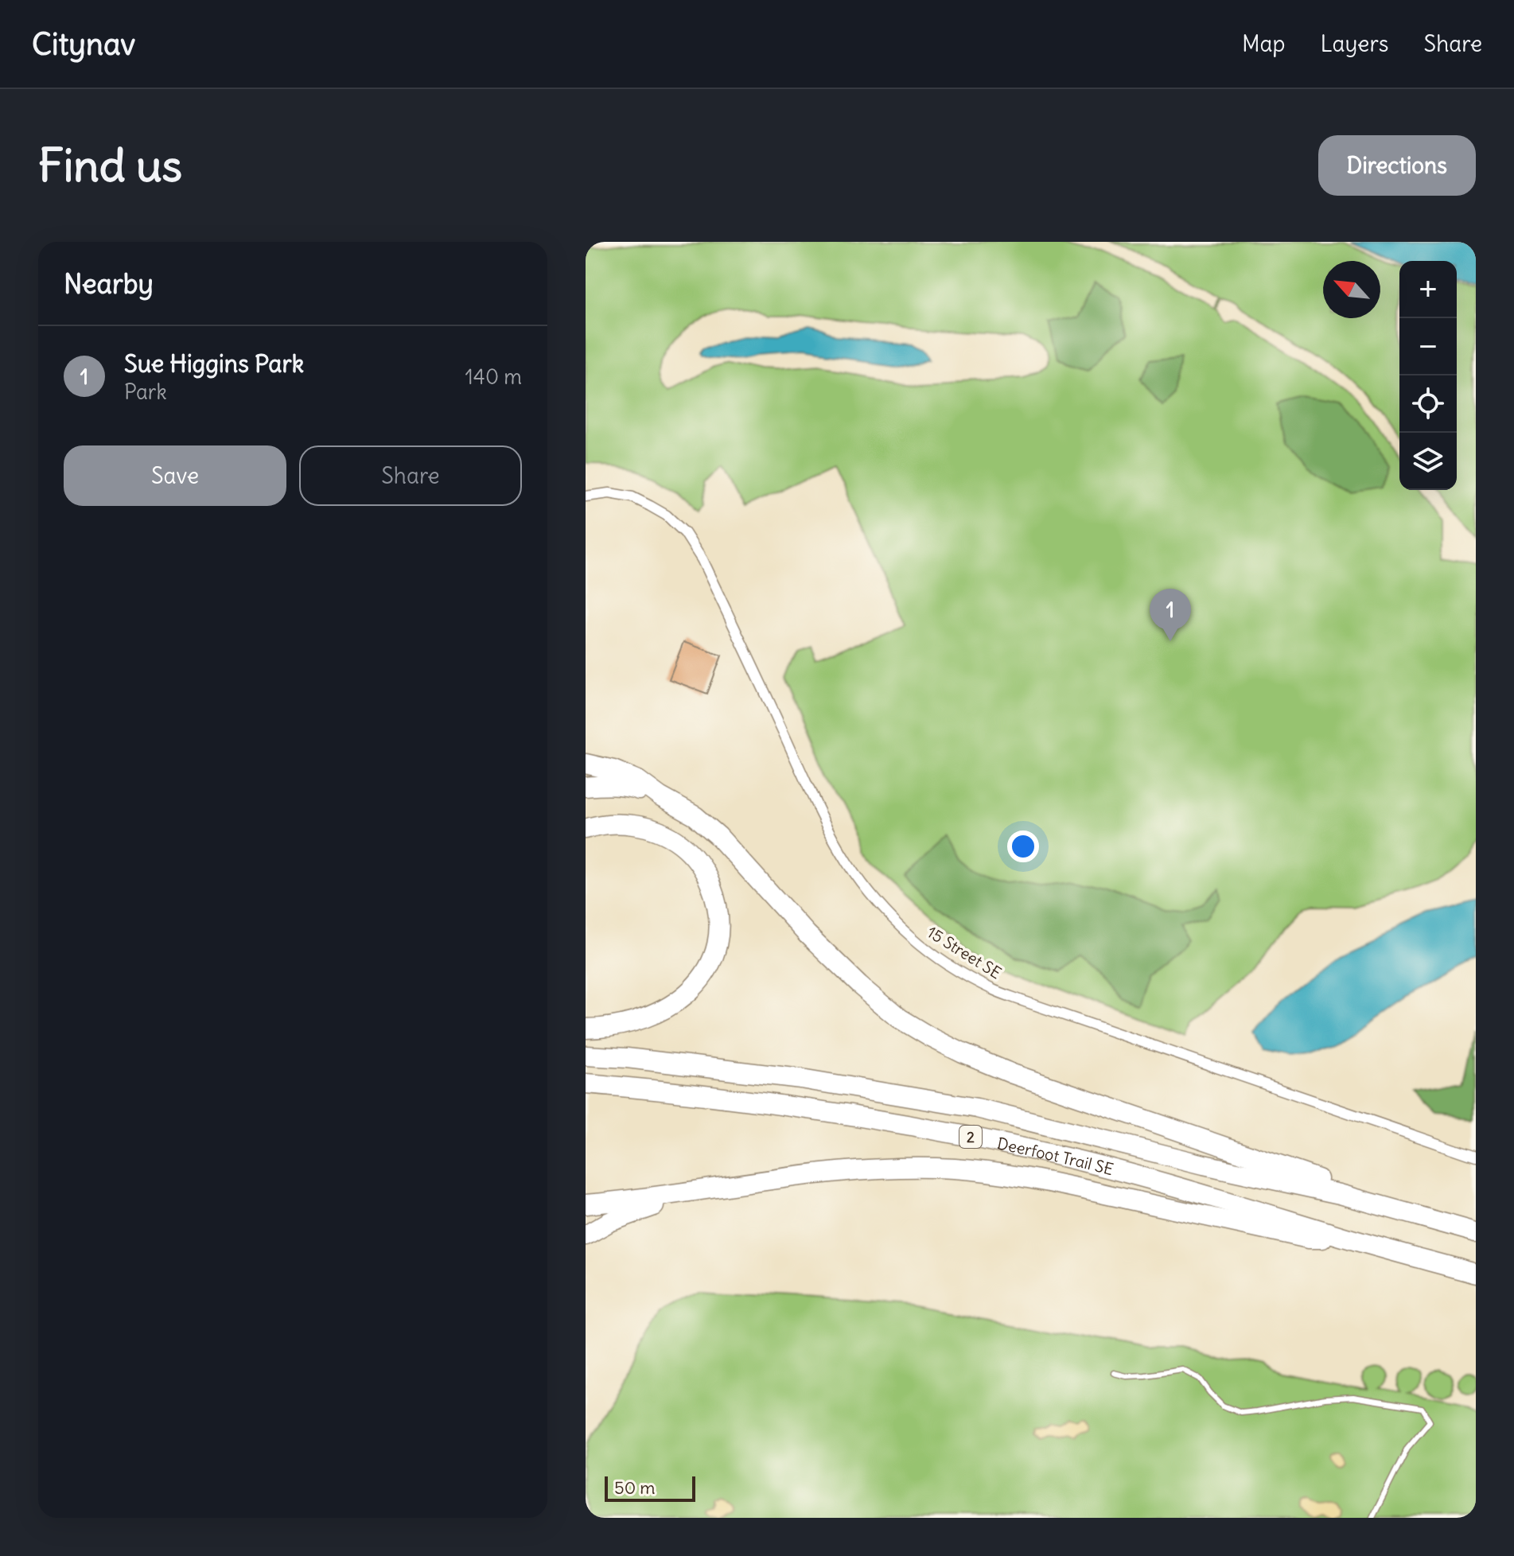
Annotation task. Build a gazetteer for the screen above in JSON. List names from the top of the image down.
{
  "streets": {
    "highway": ["2", "Deerfoot Trail SE"],
    "street": ["15 Street SE"]
  },
  "scale_bar": "50 m",
  "north": "top left",
  "page": {
    "header": "Citynav",
    "nav": ["Map", "Layers", "Share"],
    "buttons": [
      "Directions",
      ["Save", "Share"]
    ],
    "title": "Find us",
    "heading": "Nearby",
    "map_buttons": ["+", "−"],
    "list": [
      {
        "mark": "1",
        "name": "Sue Higgins Park",
        "note": "Park",
        "value": "140 m"
      }
    ],
    "pins": "1",
    "scale": "50 m"
  }
}
